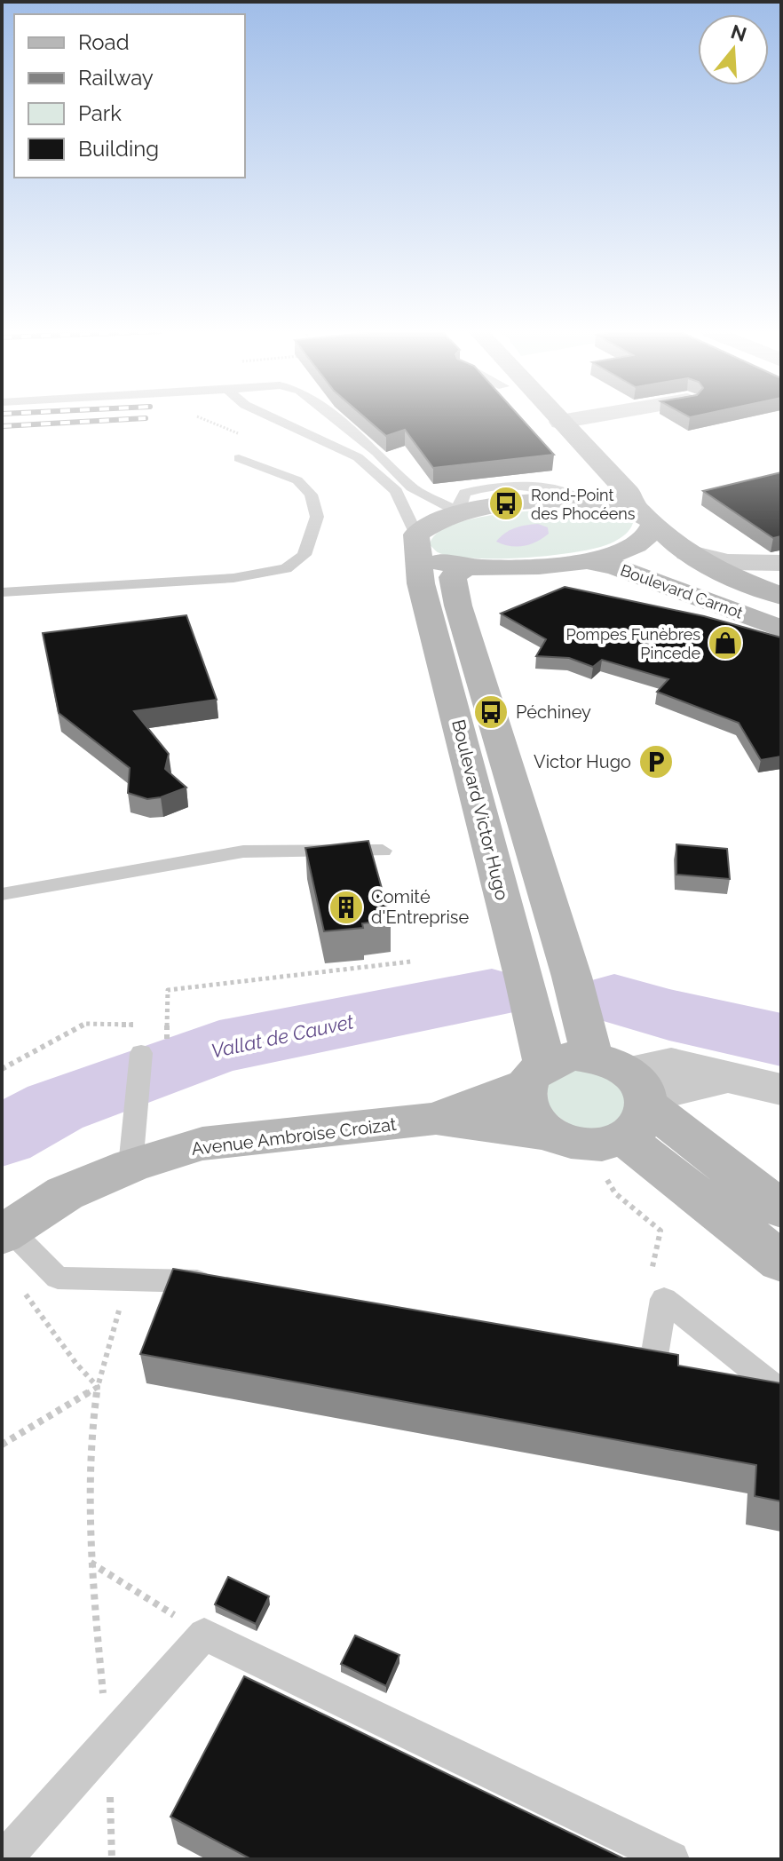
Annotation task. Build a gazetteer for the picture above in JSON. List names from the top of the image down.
{
  "streets": {
    "main road": ["Boulevard Carnot", "Boulevard Victor Hugo", "Avenue Ambroise Croizat"]
  },
  "crossings": [
    ["Boulevard Victor Hugo", "Avenue Ambroise Croizat"]
  ],
  "water": ["Vallat de Cauvet"],
  "places": {
    "bus stop": ["Rond-Point des Phocéens", "Péchiney"],
    "shop": ["Pompes Funèbres Pincede"],
    "parking": ["Victor Hugo"],
    "building": ["Comité d'Entreprise"]
  },
  "legend": [
    "Road",
    "Railway",
    "Park",
    "Building"
  ],
  "north": "top"
}
